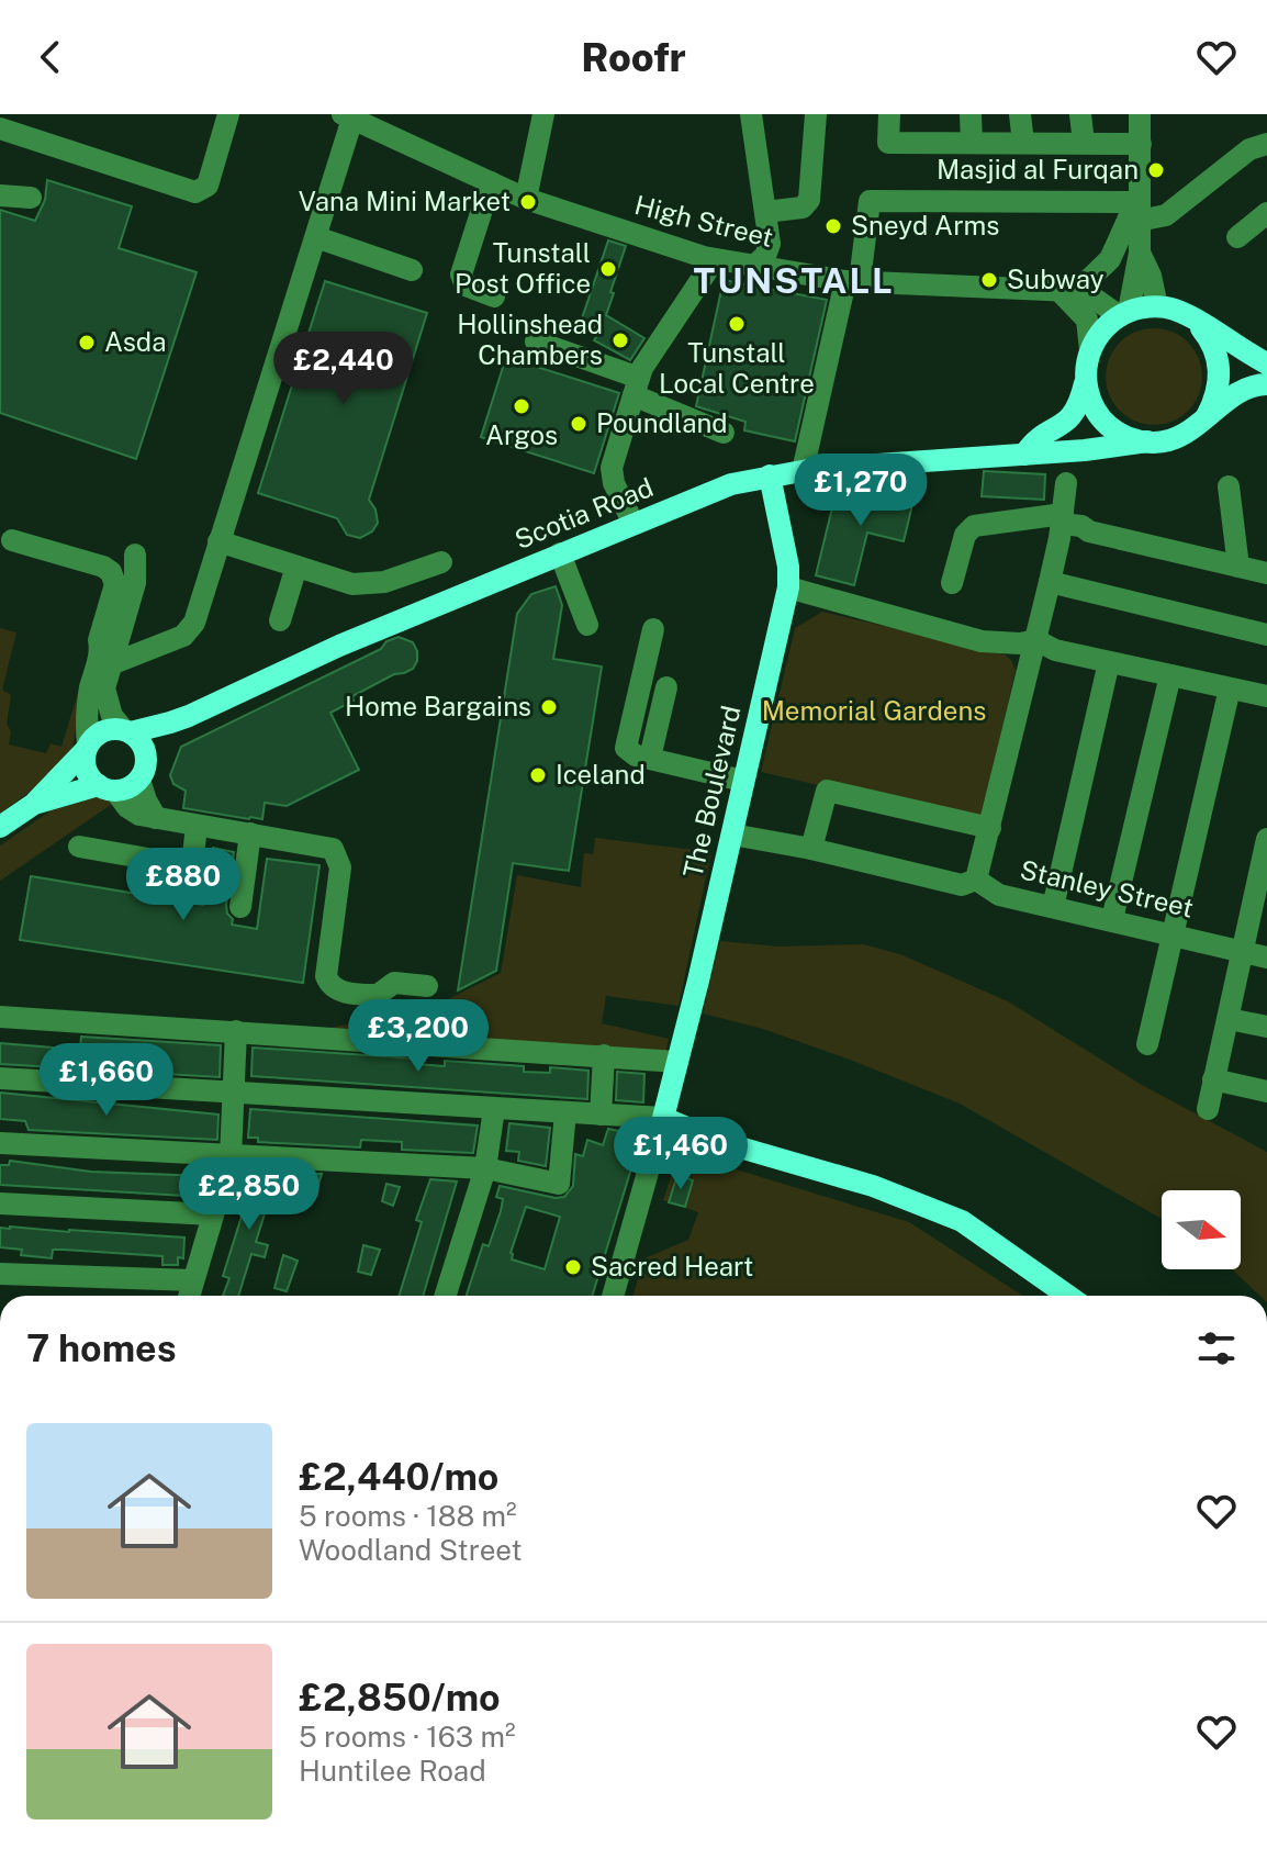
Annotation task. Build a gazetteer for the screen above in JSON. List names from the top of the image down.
{
  "streets": {
    "main road": ["Scotia Road", "The Boulevard"],
    "street": ["High Street", "Stanley Street"]
  },
  "crossings": [
    ["High Street", "Scotia Road"],
    ["Scotia Road", "The Boulevard"],
    ["The Boulevard", "Stanley Street"]
  ],
  "districts": ["TUNSTALL"],
  "parks": ["Memorial Gardens"],
  "places": [
    "Masjid al Furqan",
    "Vana Mini Market",
    "Sneyd Arms",
    "Tunstall Post Office",
    "Subway",
    "Tunstall Local Centre",
    "Hollinshead Chambers",
    "Asda",
    "Argos",
    "Poundland",
    "Home Bargains",
    "Iceland",
    "Sacred Heart"
  ],
  "north": "right",
  "page": {
    "header": "Roofr",
    "price": [
      "£2,440",
      "£1,270",
      "£880",
      "£3,200",
      "£1,660",
      "£1,460",
      "£2,850"
    ],
    "heading": "7 homes",
    "list": [
      {
        "name": "£2,440/mo",
        "note": "5 rooms · 188 m² · Woodland Street"
      },
      {
        "name": "£2,850/mo",
        "note": "5 rooms · 163 m² · Huntilee Road"
      }
    ]
  }
}
